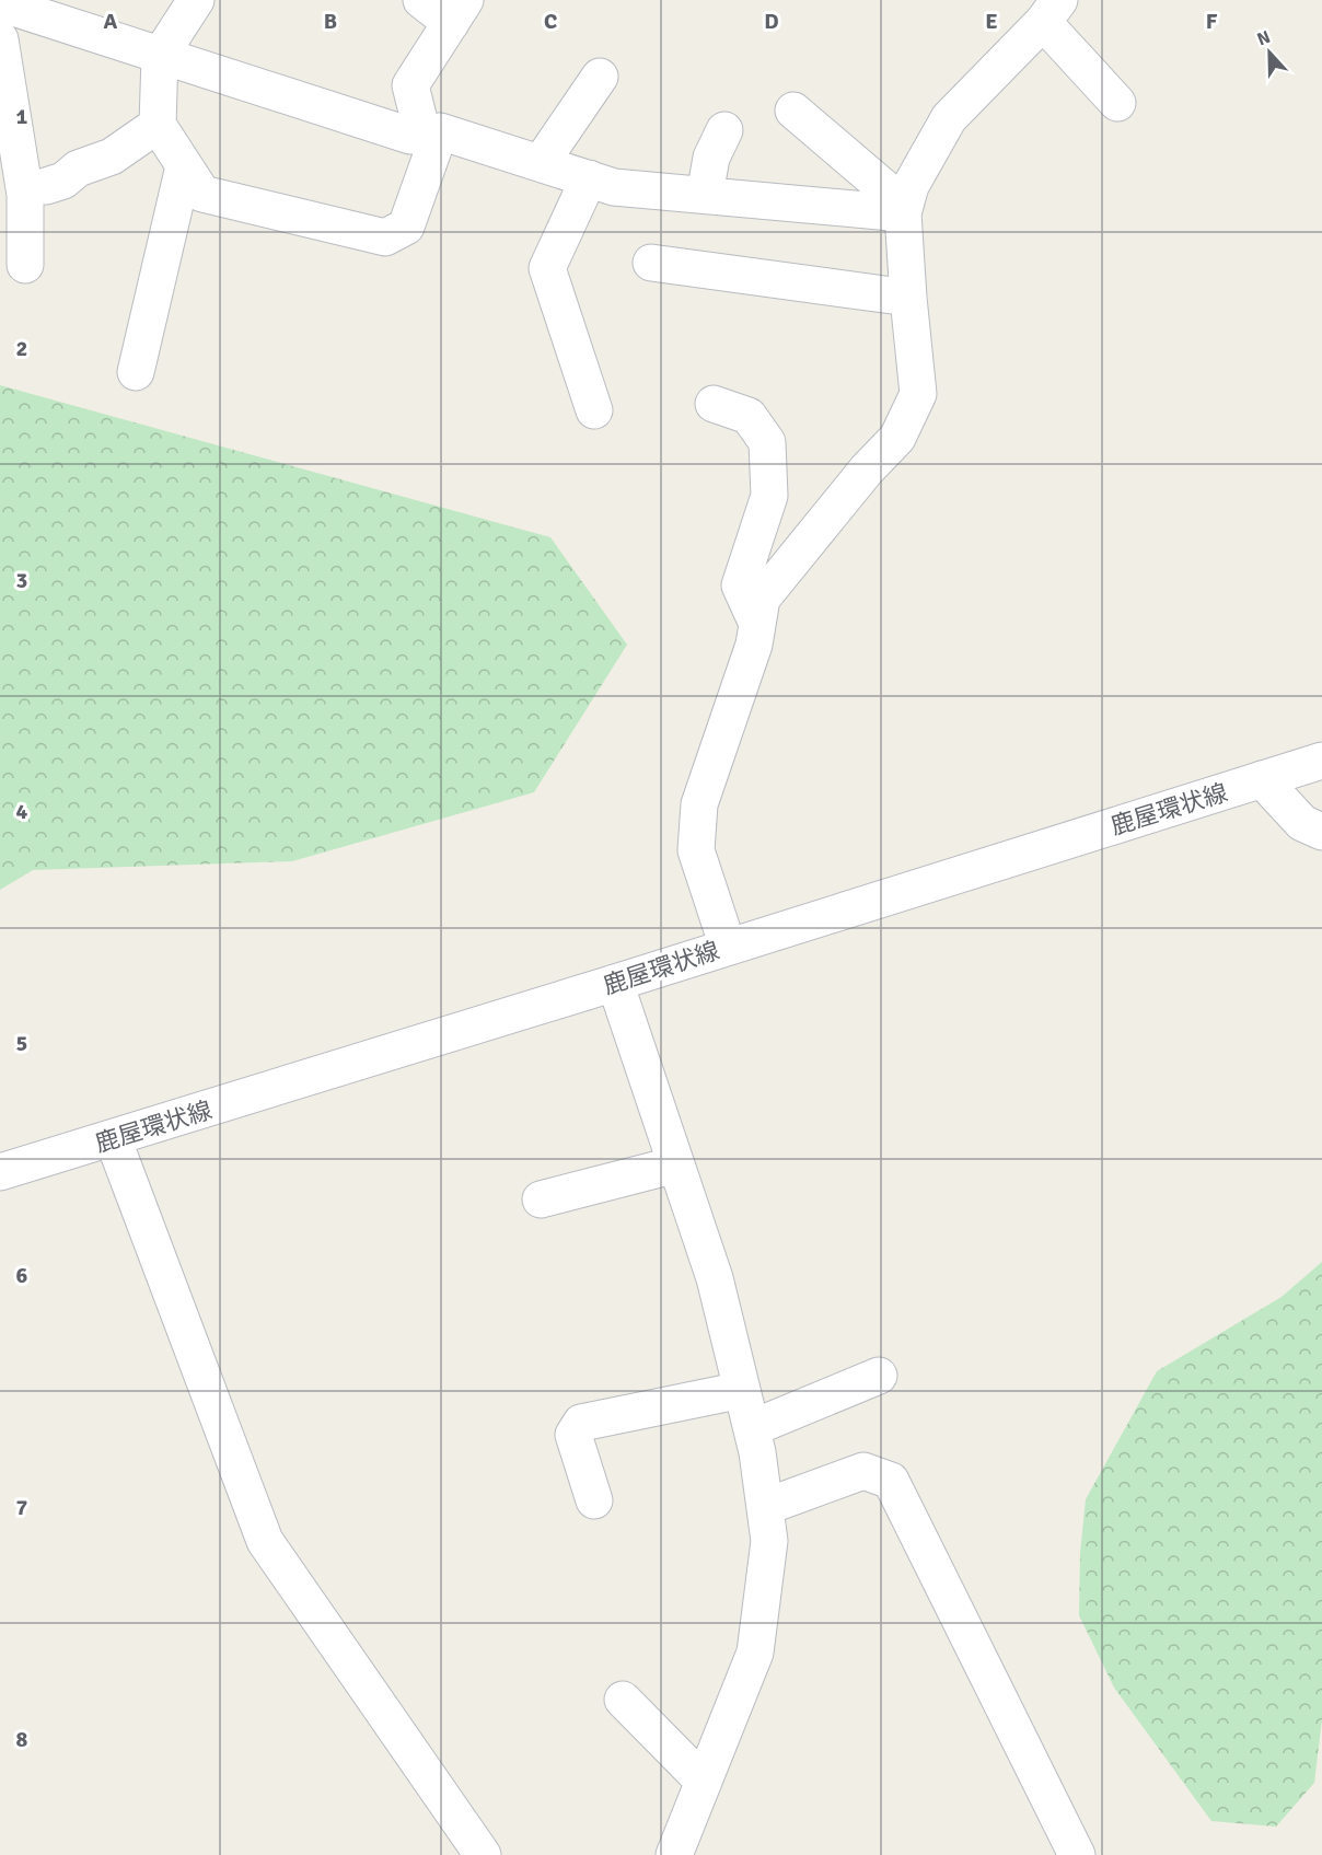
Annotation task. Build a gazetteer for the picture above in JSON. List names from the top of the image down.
{
  "streets": {
    "street": ["鹿屋環状線"]
  },
  "north": "top",
  "grid": {
    "columns": [
      "A",
      "B",
      "C",
      "D",
      "E",
      "F"
    ],
    "rows": [
      "1",
      "2",
      "3",
      "4",
      "5",
      "6",
      "7",
      "8"
    ]
  }
}
